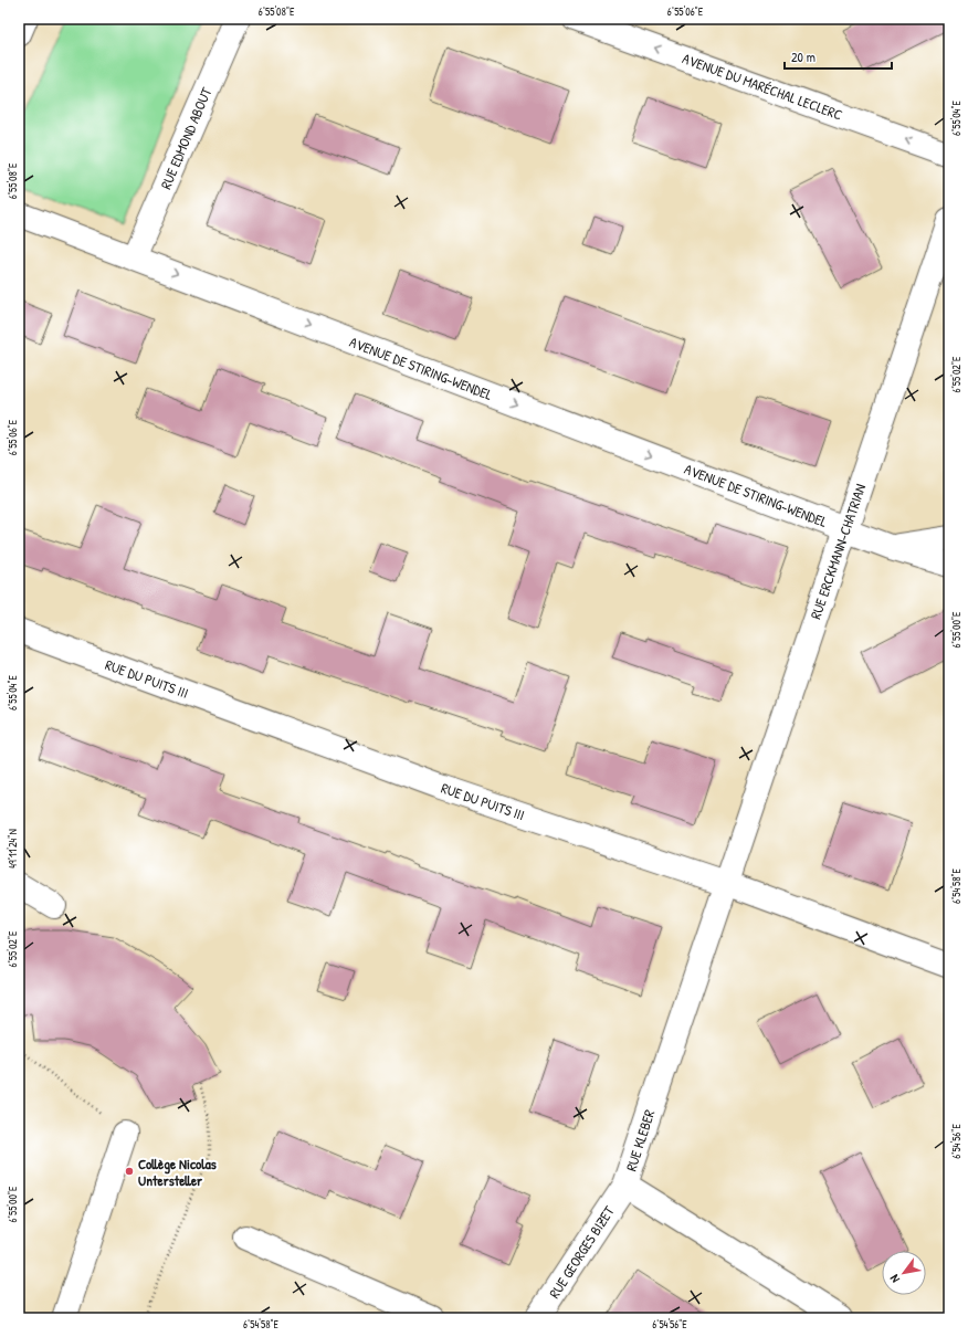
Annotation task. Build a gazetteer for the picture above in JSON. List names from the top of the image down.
{
  "streets": {
    "street": [
      "AVENUE DU MARÉCHAL LECLERC",
      "RUE EDMOND ABOUT",
      "AVENUE DE STIRING-WENDEL",
      "RUE ERCKMANN-CHATRIAN",
      "RUE DU PUITS III",
      "RUE KLEBER",
      "RUE GEORGES BIZET"
    ]
  },
  "crossings": [
    ["RUE EDMOND ABOUT", "AVENUE DE STIRING-WENDEL"],
    ["AVENUE DE STIRING-WENDEL", "RUE ERCKMANN-CHATRIAN"],
    ["RUE ERCKMANN-CHATRIAN", "RUE DU PUITS III"],
    ["RUE ERCKMANN-CHATRIAN", "RUE KLEBER"],
    ["RUE DU PUITS III", "RUE KLEBER"],
    ["RUE KLEBER", "RUE GEORGES BIZET"]
  ],
  "one_way": ["AVENUE DU MARÉCHAL LECLERC", "AVENUE DE STIRING-WENDEL"],
  "places": ["Collège Nicolas Untersteller"],
  "scale_bar": "20 m",
  "north": "bottom left",
  "coordinates": [
    "6°55'08\"E",
    "6°55'06\"E",
    "6°55'04\"E",
    "6°55'02\"E",
    "6°55'00\"E",
    "49°11'24\"N",
    "6°54'58\"E",
    "6°54'56\"E"
  ]
}
